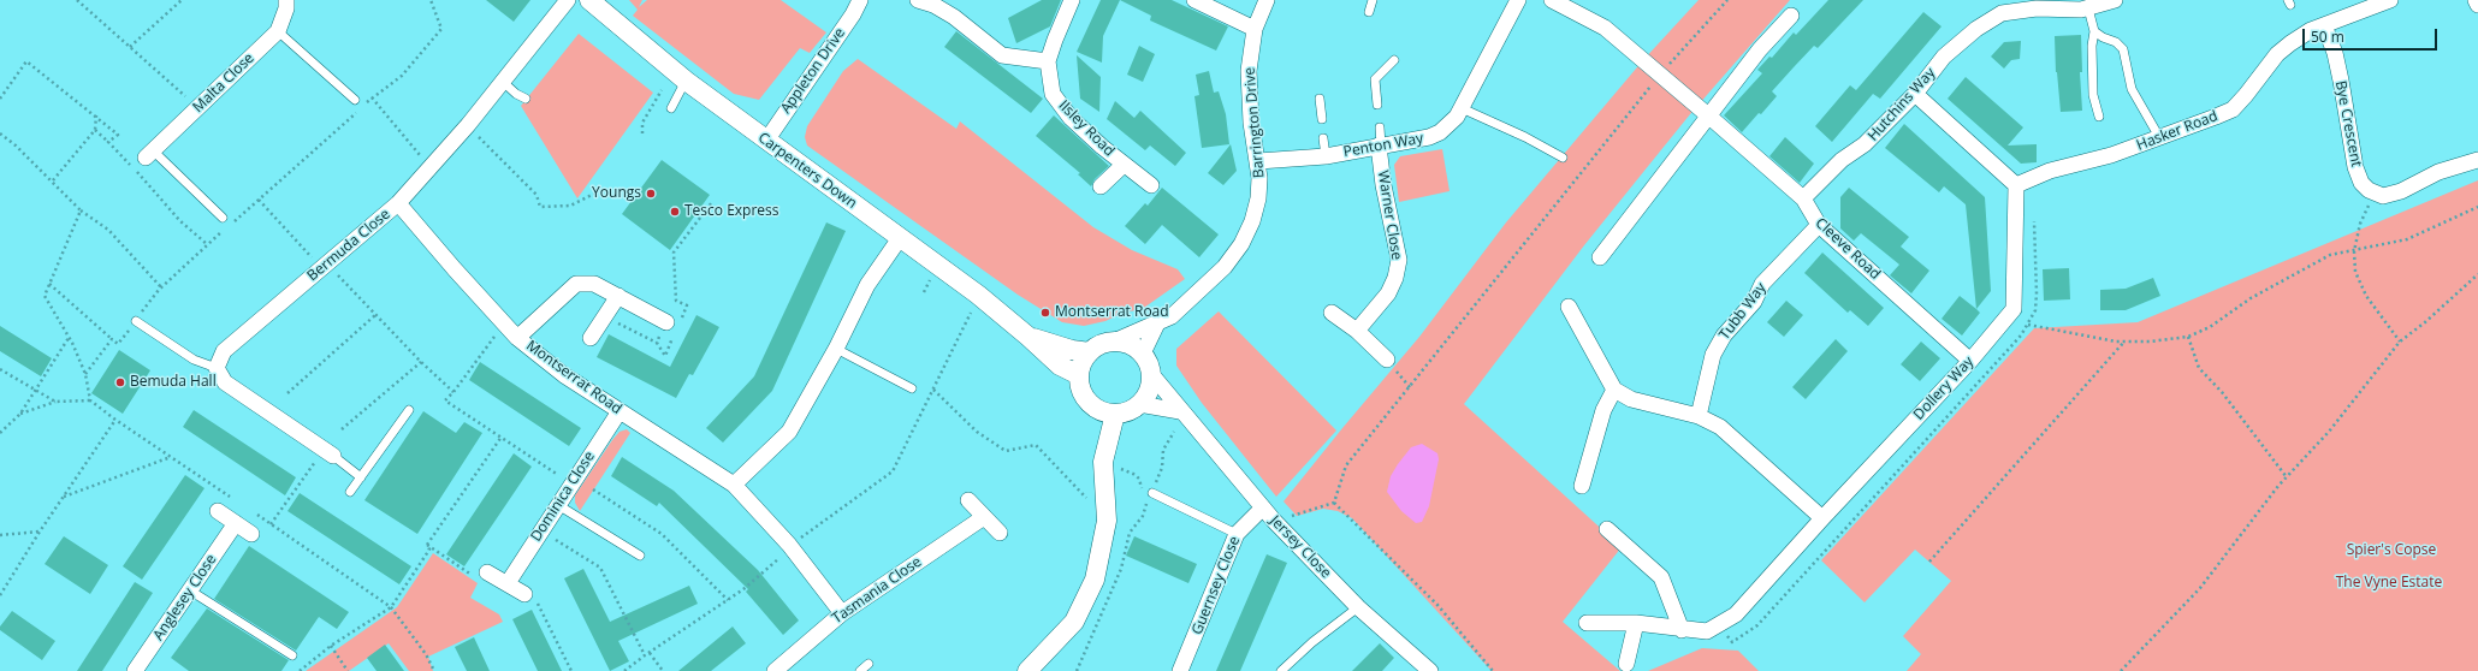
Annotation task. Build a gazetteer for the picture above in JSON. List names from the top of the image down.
{
  "streets": {
    "street": [
      "Appleton Drive",
      "Malta Close",
      "Hutchins Way",
      "Barrington Drive",
      "Bye Crescent",
      "Ilsley Road",
      "Hasker Road",
      "Penton Way",
      "Carpenters Down",
      "Warner Close",
      "Bermuda Close",
      "Cleeve Road",
      "Tubb Way",
      "Montserrat Road",
      "Dollery Way",
      "Dominica Close",
      "Jersey Close",
      "Guernsey Close",
      "Tasmania Close",
      "Anglesey Close"
    ]
  },
  "crossings": [
    ["Appleton Drive", "Carpenters Down"],
    ["Hutchins Way", "Cleeve Road"],
    ["Barrington Drive", "Penton Way"],
    ["Barrington Drive", "Carpenters Down"],
    ["Barrington Drive", "Jersey Close"],
    ["Bye Crescent", "Hasker Road"],
    ["Hasker Road", "Dollery Way"],
    ["Penton Way", "Warner Close"],
    ["Carpenters Down", "Jersey Close"],
    ["Bermuda Close", "Montserrat Road"],
    ["Cleeve Road", "Tubb Way"],
    ["Cleeve Road", "Dollery Way"],
    ["Montserrat Road", "Dominica Close"],
    ["Montserrat Road", "Tasmania Close"],
    ["Jersey Close", "Guernsey Close"]
  ],
  "parks": ["Spier's Copse", "The Vyne Estate"],
  "places": [
    "Youngs",
    "Tesco Express",
    "Montserrat Road",
    "Bemuda Hall"
  ],
  "scale_bar": "50 m"
}
